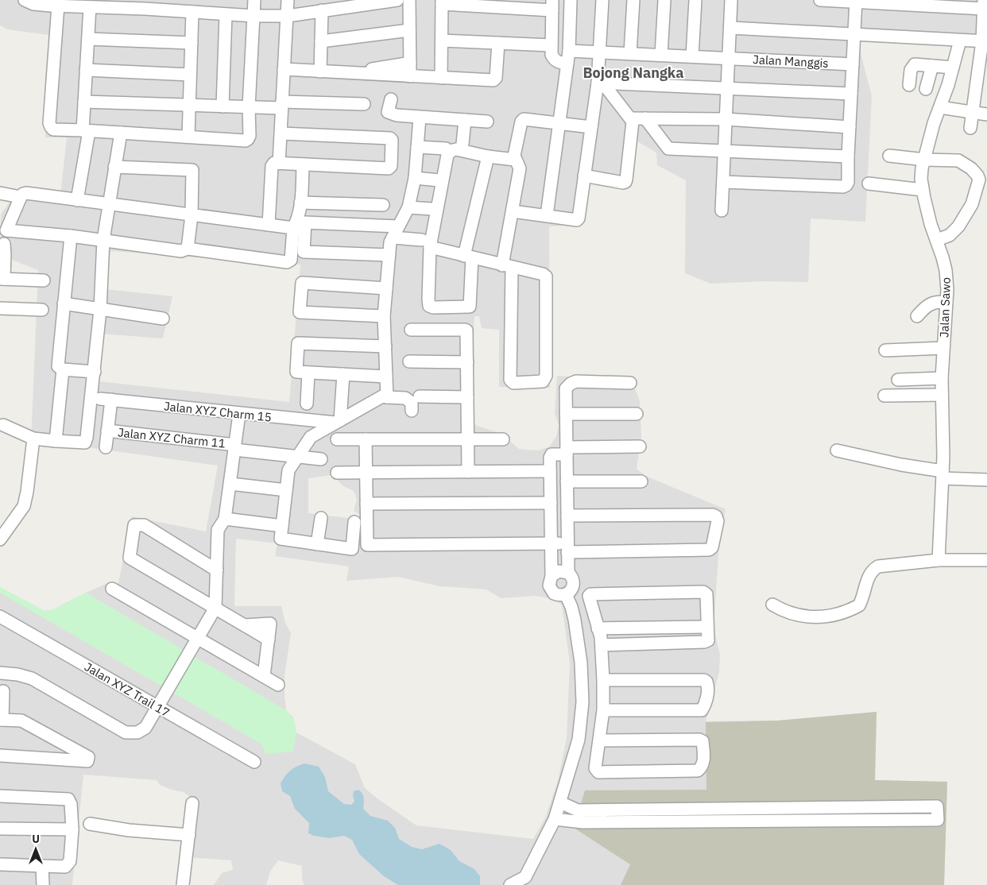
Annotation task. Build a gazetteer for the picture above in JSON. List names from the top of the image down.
{
  "streets": {
    "street": [
      "Jalan Manggis",
      "Jalan Sawo",
      "Jalan XYZ Charm 15",
      "Jalan XYZ Charm 11",
      "Jalan XYZ Trail 17"
    ]
  },
  "crossings": [
    ["Jalan XYZ Charm 15", "Jalan XYZ Charm 11"]
  ],
  "districts": ["Bojong Nangka"],
  "north": "top"
}
